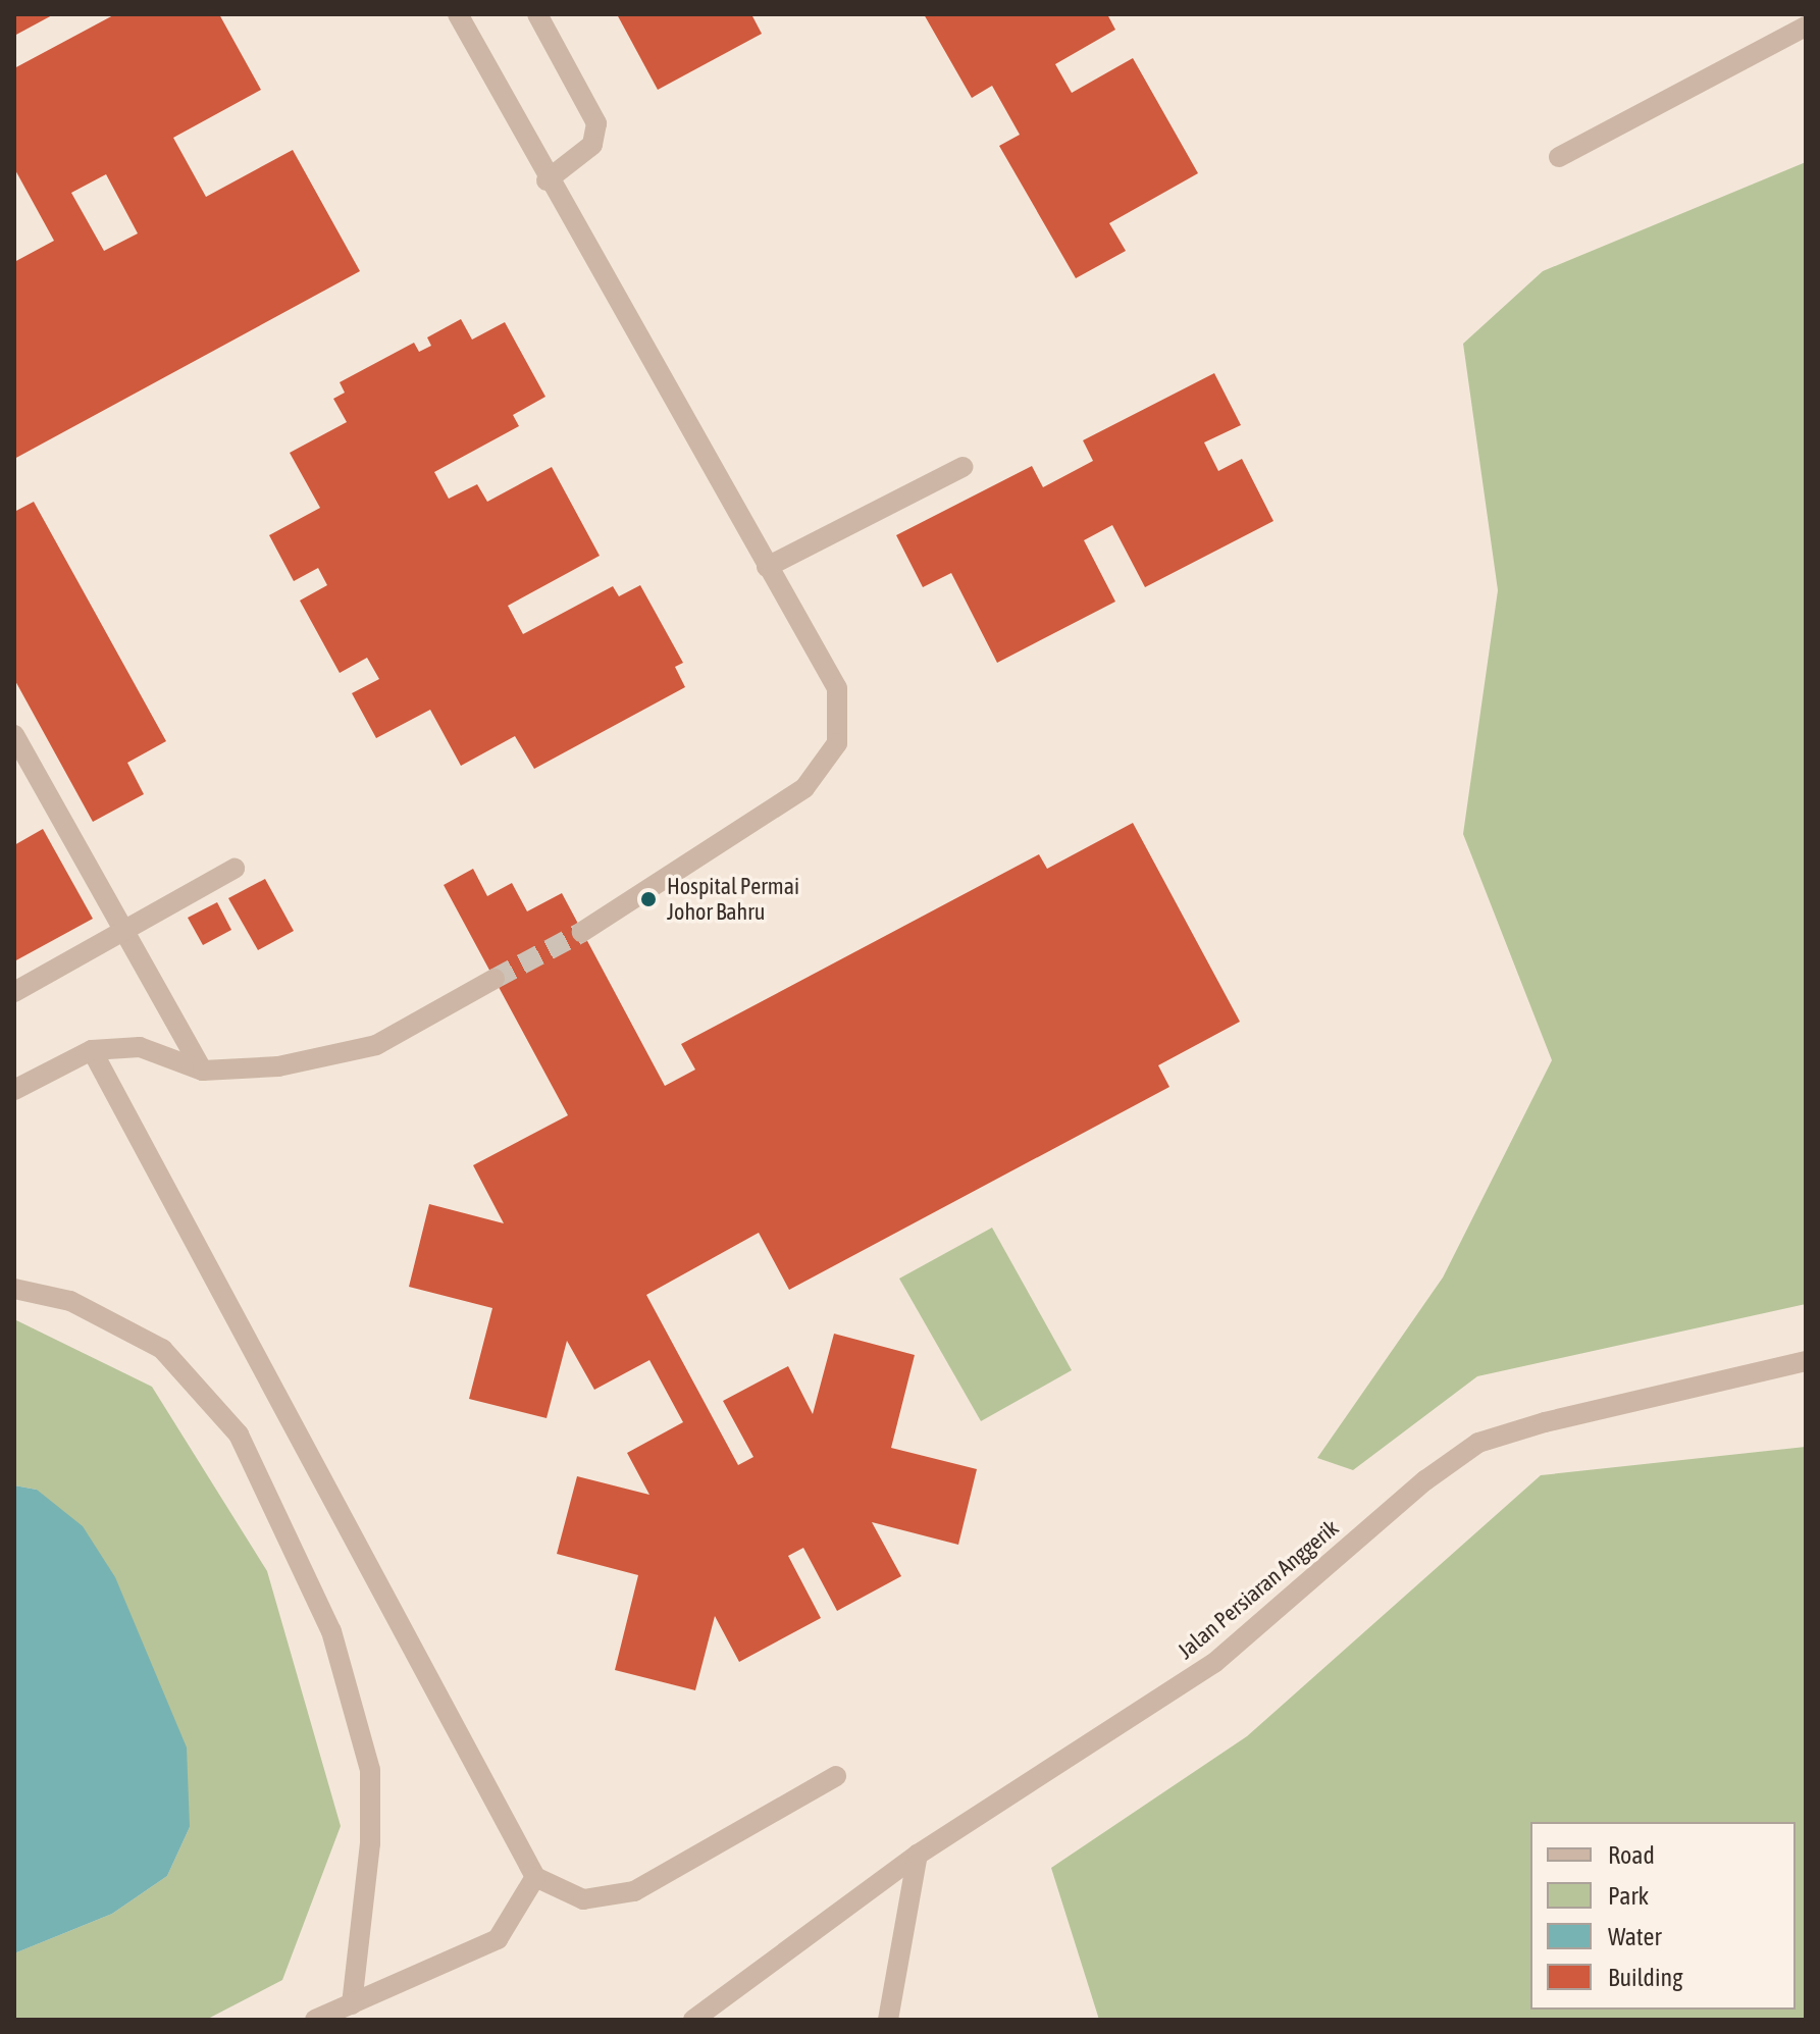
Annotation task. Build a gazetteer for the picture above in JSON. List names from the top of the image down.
{
  "streets": {
    "street": ["Jalan Persiaran Anggerik"]
  },
  "places": ["Hospital Permai Johor Bahru"],
  "legend": [
    "Road",
    "Park",
    "Water",
    "Building"
  ]
}
